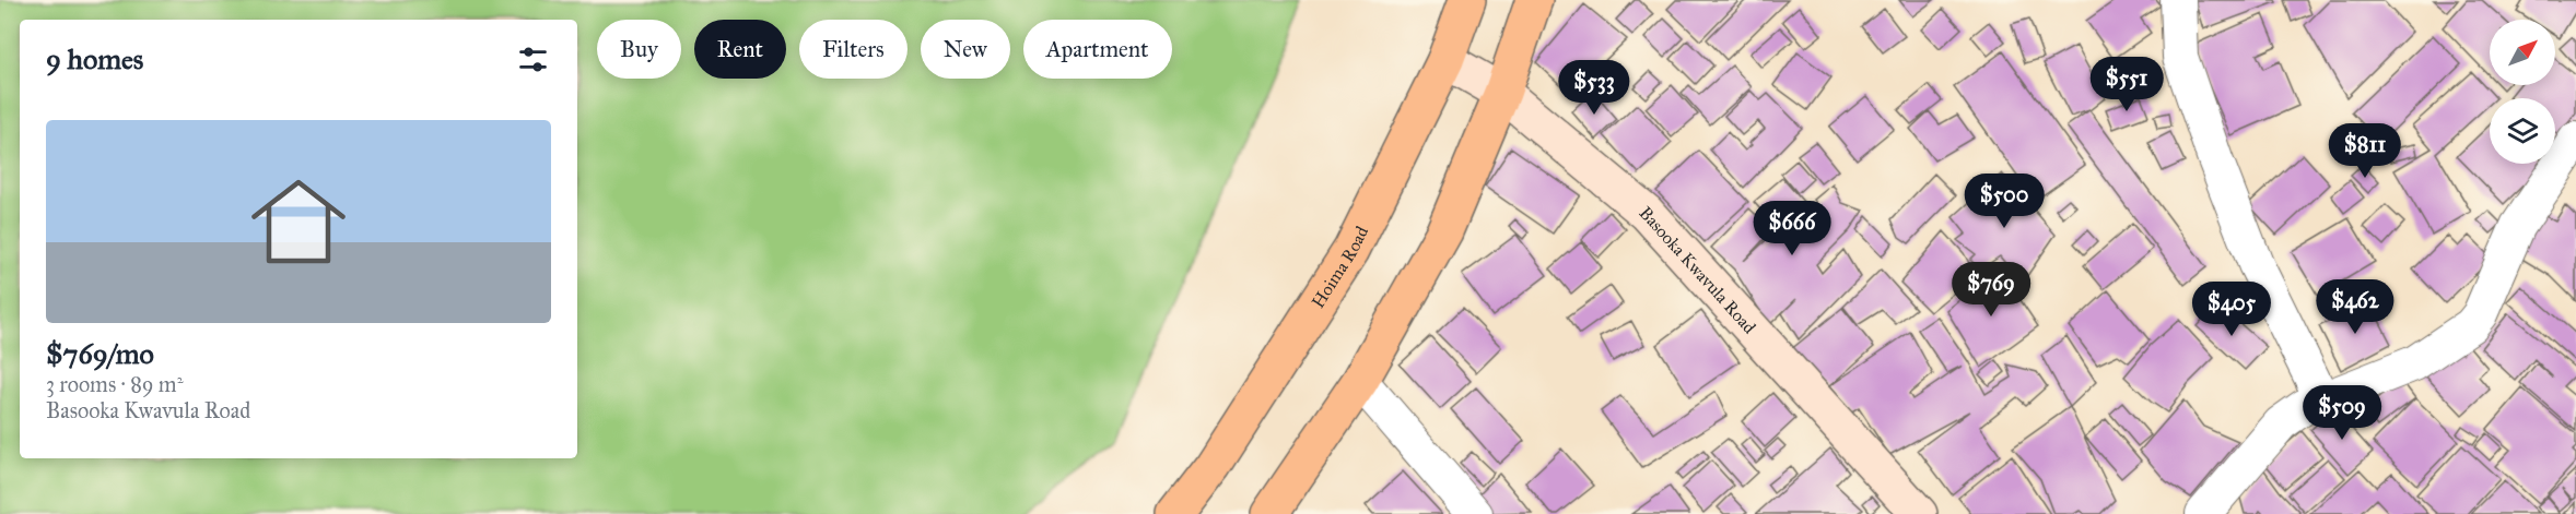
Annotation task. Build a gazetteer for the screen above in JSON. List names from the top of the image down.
{
  "streets": {
    "main road": ["Hoima Road"],
    "street": ["Basooka Kwavula Road"]
  },
  "crossings": [
    ["Hoima Road", "Basooka Kwavula Road"]
  ],
  "north": "top right",
  "page": {
    "chip": [
      "Buy",
      "Rent",
      "Filters",
      "New",
      "Apartment"
    ],
    "heading": "9 homes",
    "price": [
      "$551",
      "$533",
      "$811",
      "$500",
      "$666",
      "$769",
      "$462",
      "$405",
      "$509"
    ],
    "list": [
      {
        "name": "$769/mo",
        "note": "3 rooms · 89 m² · Basooka Kwavula Road"
      }
    ]
  }
}
